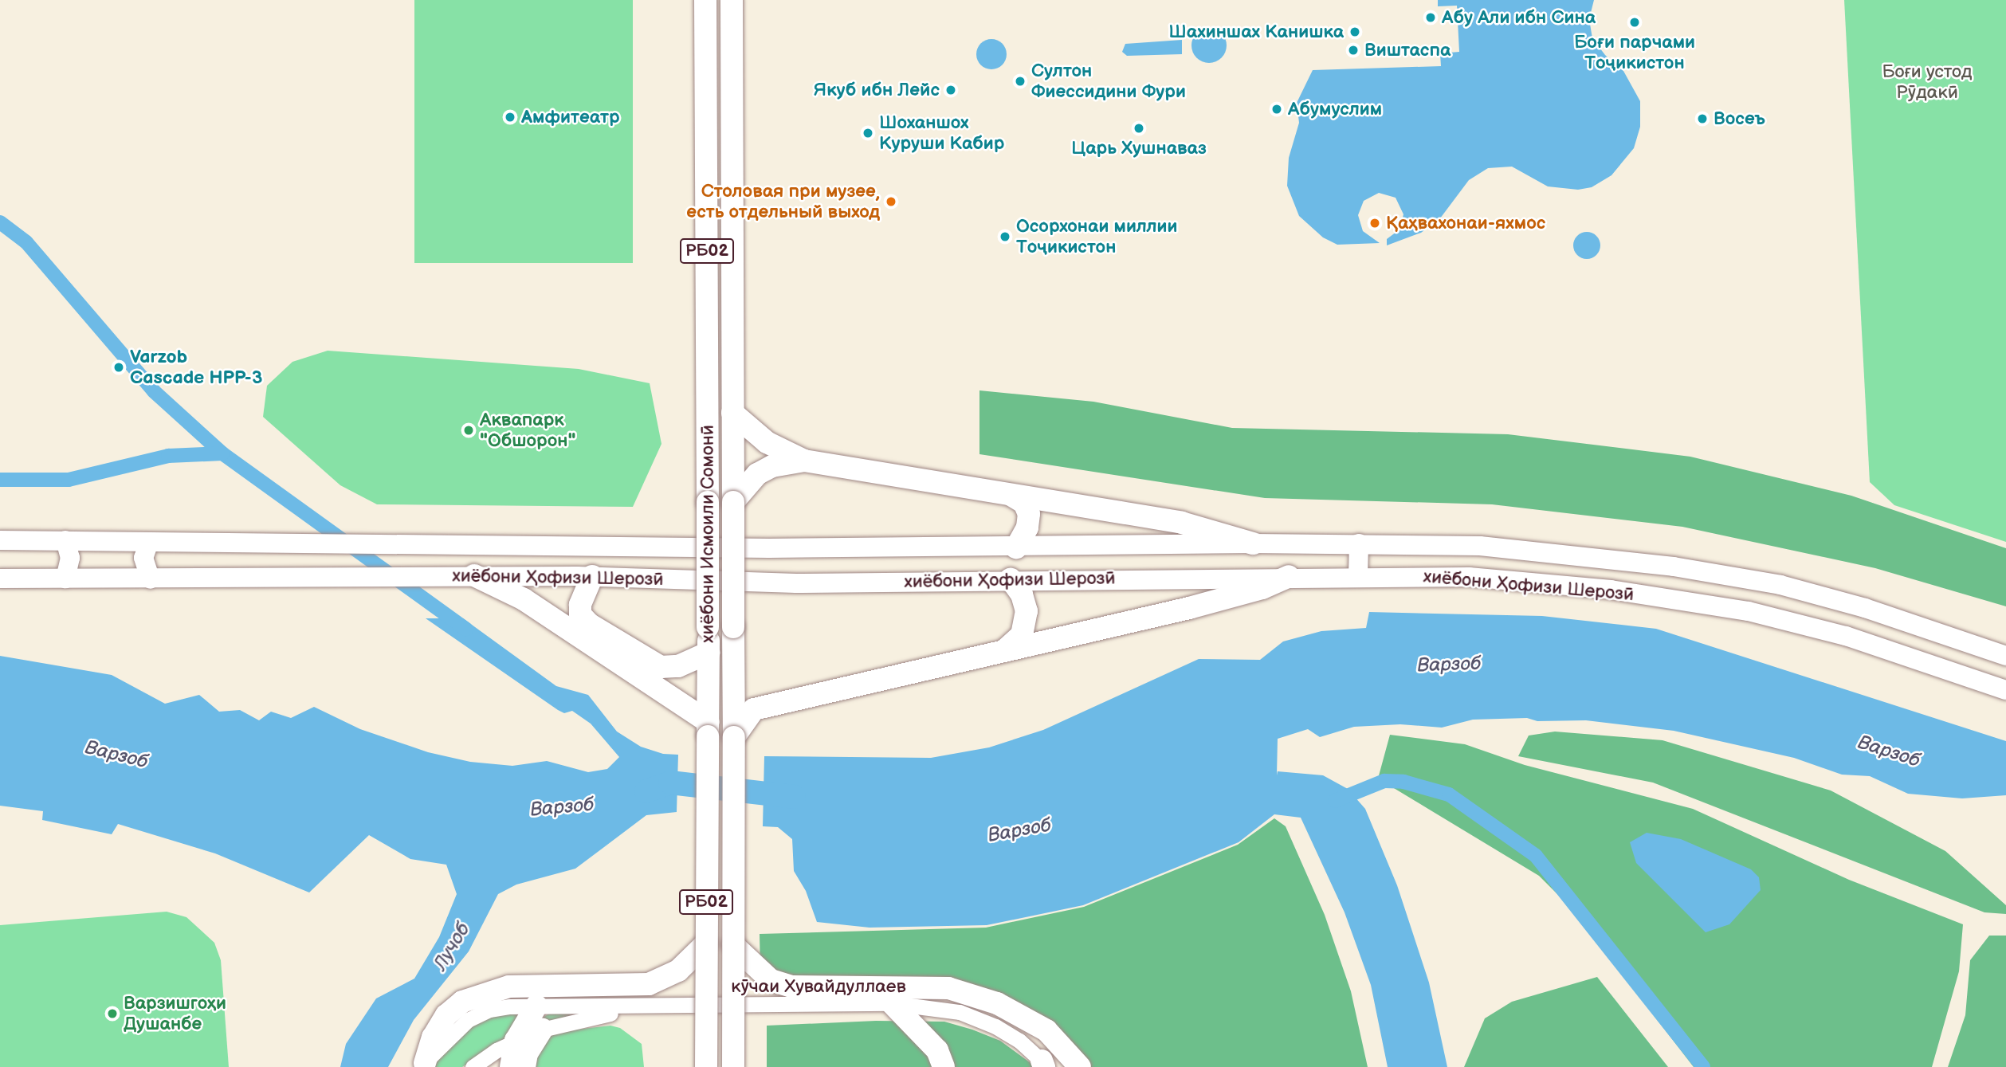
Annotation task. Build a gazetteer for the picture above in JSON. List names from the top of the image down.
{
  "streets": {
    "highway": ["РБ02", "хиёбони Исмоили Сомонӣ"],
    "main road": ["хиёбони Ҳофизи Шерозӣ"],
    "street": ["кӯчаи Хувайдуллаев"]
  },
  "water": ["Варзоб", "Лучоб"],
  "parks": ["Боғи устод Рӯдакӣ"],
  "places": [
    "Абу Али ибн Сина",
    "Боғи парчами Тоҷикистон",
    "Шахиншах Канишка",
    "Виштаспа",
    "Султон Фиессидини Фури",
    "Якуб ибн Лейс",
    "Абумуслим",
    "Aмфитеатр",
    "Восеъ",
    "Царь Хушнаваз",
    "Шоханшох Куруши Кабир",
    "Столовая при музее, есть отдельный выход",
    "Қаҳвахонаи-яхмос",
    "Осорхонаи миллии Тоҷикистон",
    "Varzob Cascade HPP-3",
    "Аквапарк \"Обшорон\"",
    "Варзишгоҳи Душанбе"
  ]
}
